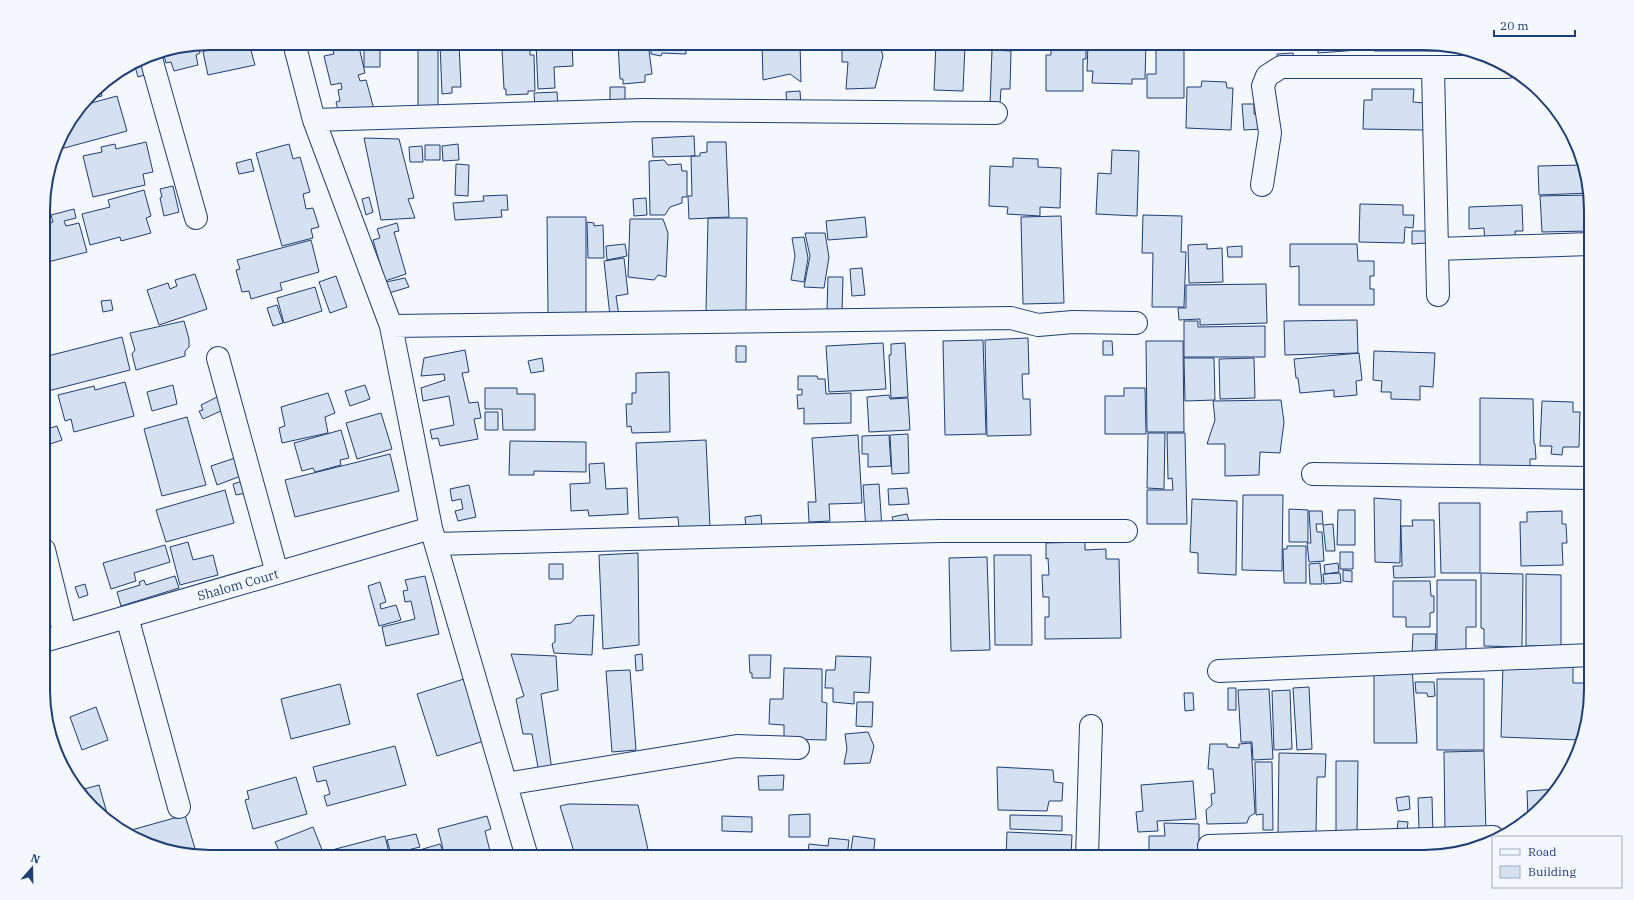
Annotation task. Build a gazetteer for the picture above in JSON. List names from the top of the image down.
{
  "streets": {
    "street": ["Shalom Court"]
  },
  "legend": ["Road", "Building"],
  "scale_bar": "20 m",
  "north": "top"
}
